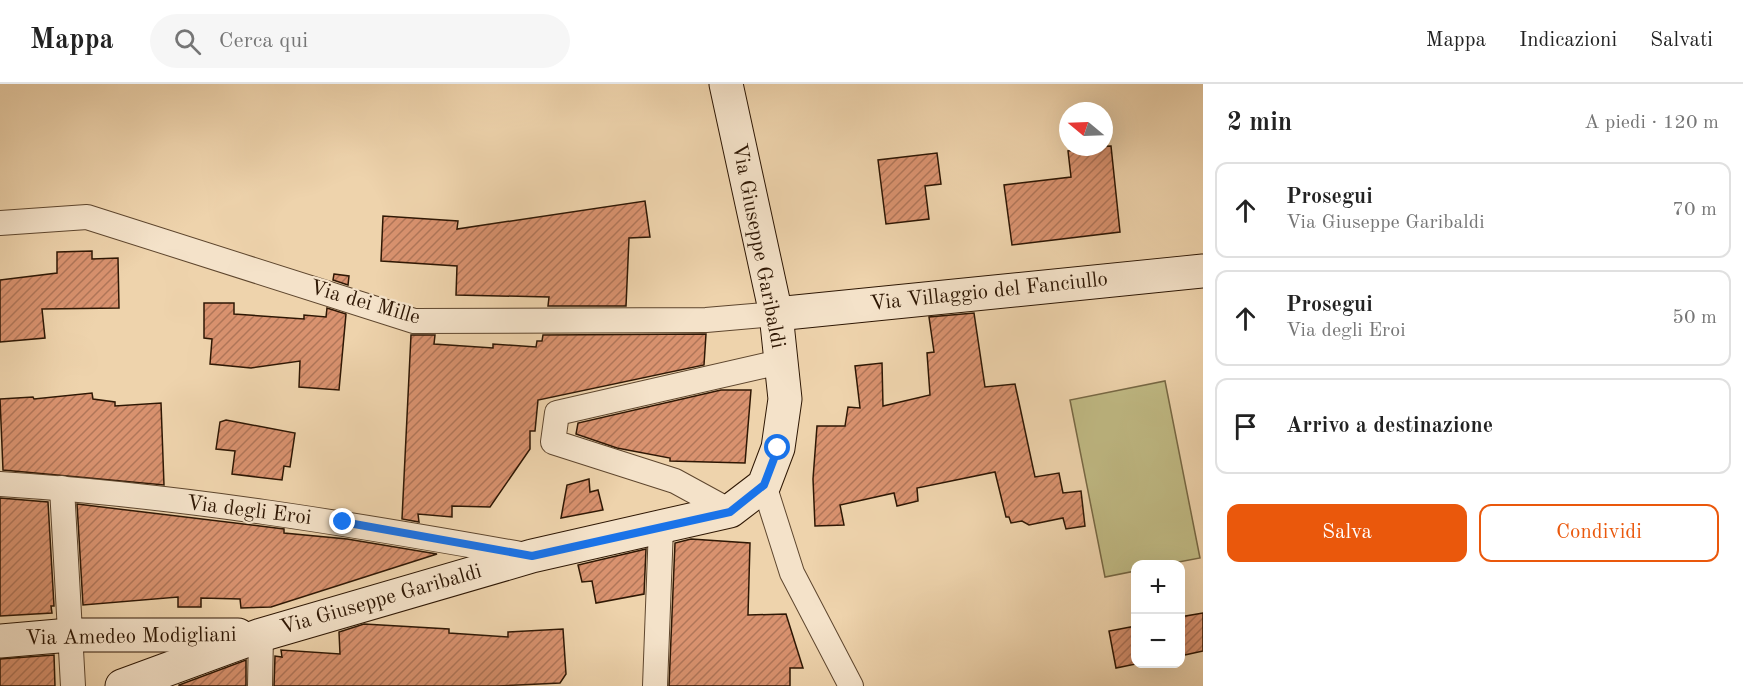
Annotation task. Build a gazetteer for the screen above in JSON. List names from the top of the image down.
{
  "streets": {
    "street": [
      "Via Giuseppe Garibaldi",
      "Via Villaggio del Fanciullo",
      "Via dei Mille",
      "Via degli Eroi",
      "Via Amedeo Modigliani"
    ]
  },
  "crossings": [
    ["Via Giuseppe Garibaldi", "Via Villaggio del Fanciullo"],
    ["Via Giuseppe Garibaldi", "Via dei Mille"],
    ["Via Giuseppe Garibaldi", "Via degli Eroi"],
    ["Via Giuseppe Garibaldi", "Via Amedeo Modigliani"],
    ["Via Villaggio del Fanciullo", "Via dei Mille"]
  ],
  "north": "left",
  "page": {
    "header": "Mappa",
    "search": "Cerca qui",
    "nav": ["Mappa", "Indicazioni", "Salvati"],
    "heading": ["2 min", "A piedi · 120 m"],
    "list": [
      ["Prosegui", "Via Giuseppe Garibaldi", "70 m"],
      ["Prosegui", "Via degli Eroi", "50 m"],
      "Arrivo a destinazione"
    ],
    "buttons": ["Salva", "Condividi"],
    "map_buttons": ["+", "−"]
  }
}
